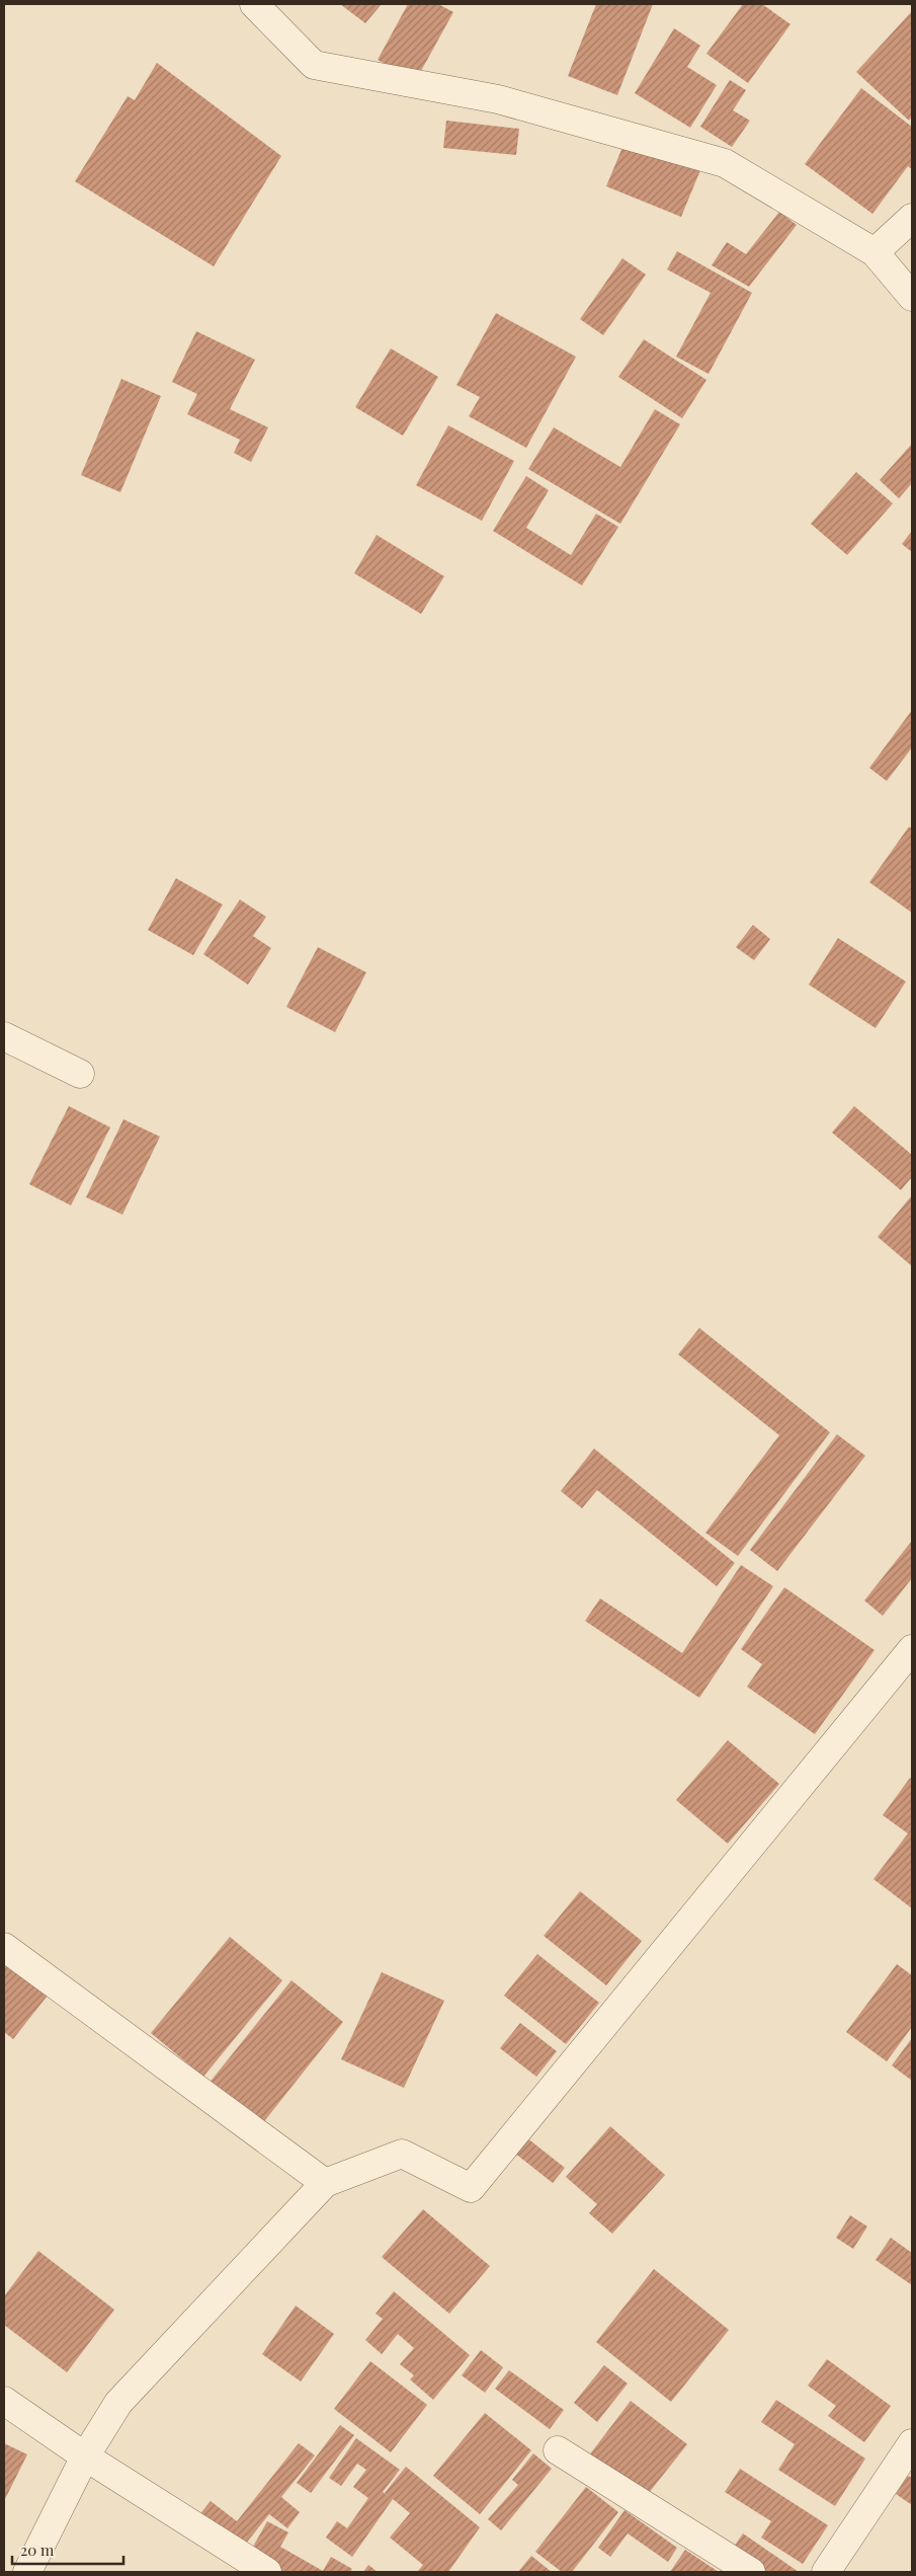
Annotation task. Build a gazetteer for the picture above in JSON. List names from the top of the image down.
{
  "scale_bar": "20 m"
}
